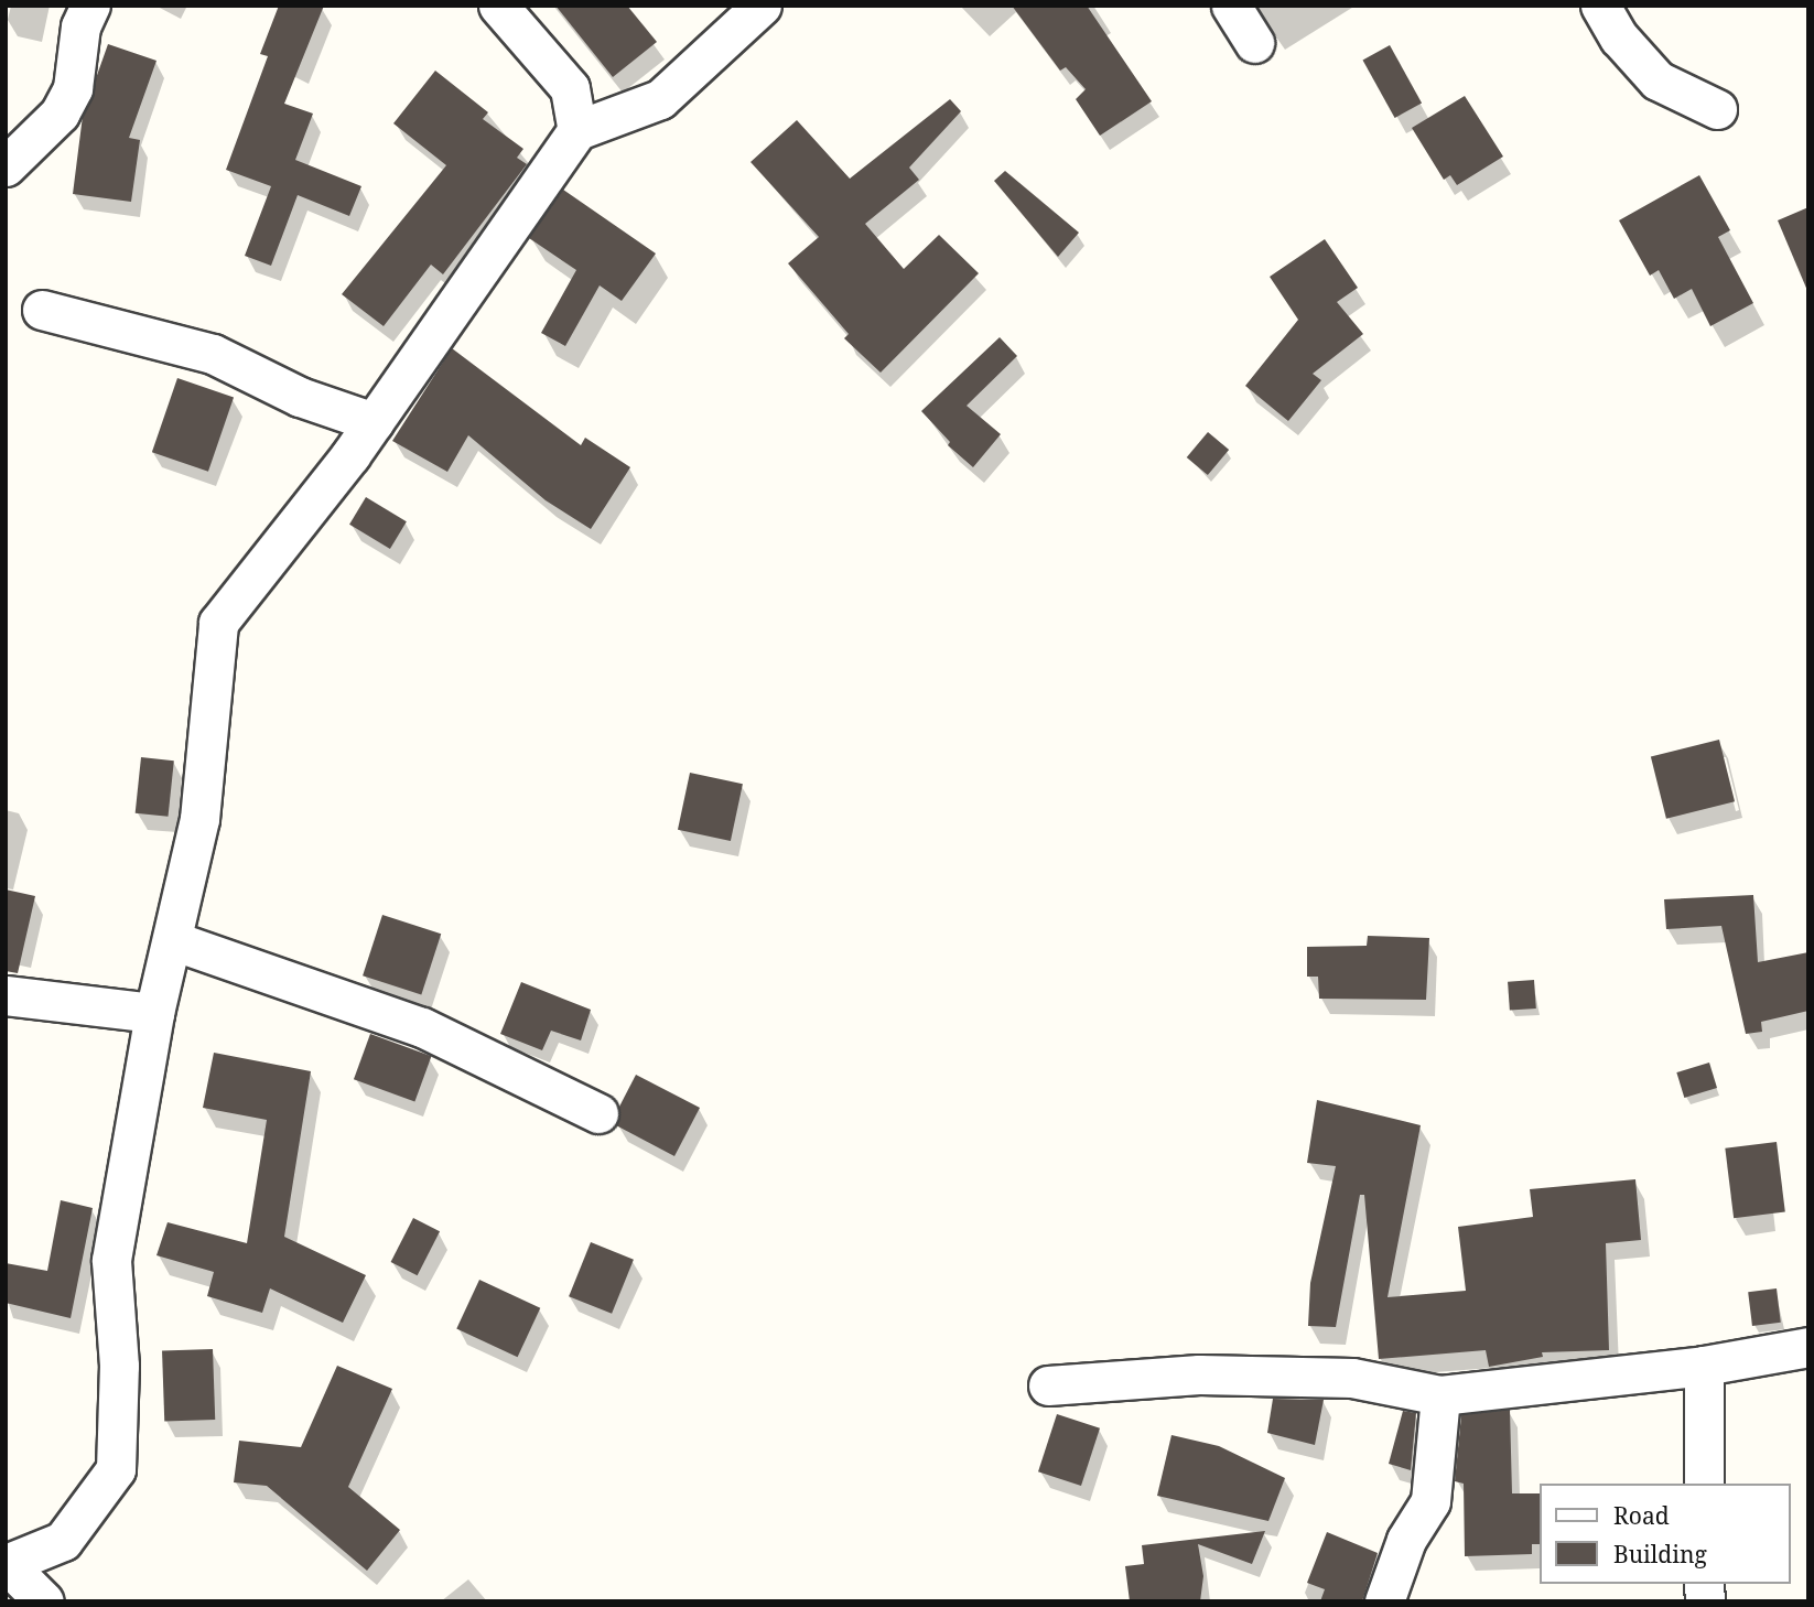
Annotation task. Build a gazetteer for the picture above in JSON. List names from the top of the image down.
{
  "legend": ["Road", "Building"]
}
